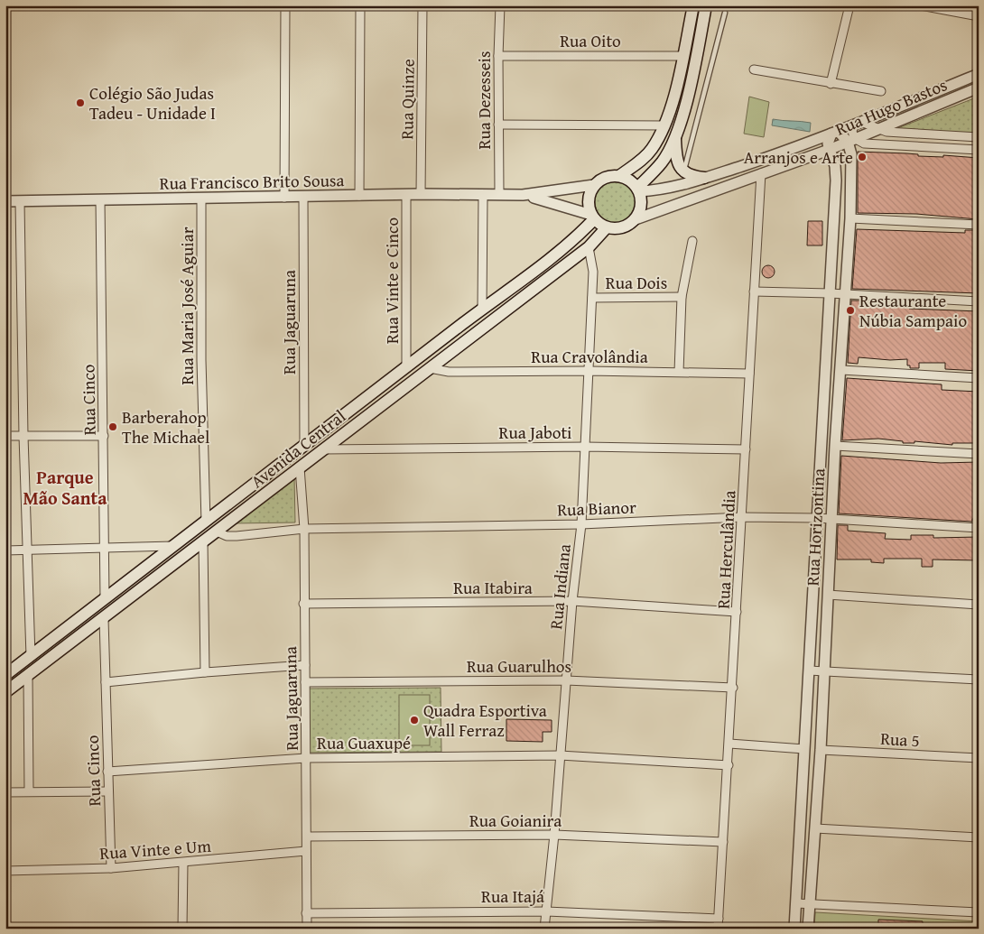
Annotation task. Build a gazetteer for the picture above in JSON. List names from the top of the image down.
{
  "streets": {
    "main road": ["Avenida Central"],
    "street": [
      "Rua Oito",
      "Rua Quinze",
      "Rua Dezesseis",
      "Rua Hugo Bastos",
      "Rua Francisco Brito Sousa",
      "Rua Vinte e Cinco",
      "Rua Dois",
      "Rua Maria José Aguiar",
      "Rua Jaguaruna",
      "Rua Cravolândia",
      "Rua Cinco",
      "Rua Jaboti",
      "Rua Bianor",
      "Rua Horizontina",
      "Rua Herculândia",
      "Rua Indiana",
      "Rua Itabira",
      "Rua Guarulhos",
      "Rua 5",
      "Rua Guaxupé",
      "Rua Goianira",
      "Rua Vinte e Um",
      "Rua Itajá"
    ]
  },
  "crossings": [
    ["Rua Oito", "Rua Dezesseis"],
    ["Rua Quinze", "Rua Francisco Brito Sousa"],
    ["Rua Dezesseis", "Rua Francisco Brito Sousa"],
    ["Rua Hugo Bastos", "Avenida Central"],
    ["Rua Hugo Bastos", "Rua Horizontina"],
    ["Rua Hugo Bastos", "Rua Herculândia"],
    ["Rua Francisco Brito Sousa", "Rua Vinte e Cinco"],
    ["Rua Francisco Brito Sousa", "Rua Maria José Aguiar"],
    ["Rua Francisco Brito Sousa", "Rua Jaguaruna"],
    ["Rua Francisco Brito Sousa", "Rua Cinco"],
    ["Rua Vinte e Cinco", "Avenida Central"],
    ["Rua Dois", "Rua Indiana"],
    ["Rua Maria José Aguiar", "Avenida Central"],
    ["Rua Jaguaruna", "Avenida Central"],
    ["Rua Jaguaruna", "Rua Bianor"],
    ["Rua Jaguaruna", "Rua Itabira"],
    ["Rua Jaguaruna", "Rua Guarulhos"],
    ["Rua Jaguaruna", "Rua Guaxupé"],
    ["Rua Jaguaruna", "Rua Goianira"],
    ["Rua Jaguaruna", "Rua Vinte e Um"],
    ["Rua Jaguaruna", "Rua Itajá"],
    ["Rua Cravolândia", "Avenida Central"],
    ["Rua Cravolândia", "Rua Herculândia"],
    ["Rua Cravolândia", "Rua Indiana"],
    ["Rua Cinco", "Avenida Central"],
    ["Rua Cinco", "Rua Guaxupé"],
    ["Rua Cinco", "Rua Vinte e Um"],
    ["Rua Jaboti", "Avenida Central"],
    ["Rua Jaboti", "Rua Herculândia"],
    ["Rua Jaboti", "Rua Indiana"],
    ["Avenida Central", "Rua Bianor"],
    ["Avenida Central", "Rua Indiana"],
    ["Rua Bianor", "Rua Horizontina"],
    ["Rua Bianor", "Rua Herculândia"],
    ["Rua Bianor", "Rua Indiana"],
    ["Rua Horizontina", "Rua 5"],
    ["Rua Herculândia", "Rua Itabira"],
    ["Rua Herculândia", "Rua Guarulhos"],
    ["Rua Herculândia", "Rua Guaxupé"],
    ["Rua Herculândia", "Rua Goianira"],
    ["Rua Herculândia", "Rua Itajá"],
    ["Rua Indiana", "Rua Itabira"],
    ["Rua Indiana", "Rua Guarulhos"],
    ["Rua Indiana", "Rua Guaxupé"],
    ["Rua Indiana", "Rua Goianira"],
    ["Rua Indiana", "Rua Itajá"]
  ],
  "districts": ["Parque Mão Santa"],
  "places": [
    "Colégio São Judas Tadeu - Unidade I",
    "Arranjos e Arte",
    "Restaurante Núbia Sampaio",
    "Barberahop The Michael",
    "Quadra Esportiva Wall Ferraz"
  ]
}
